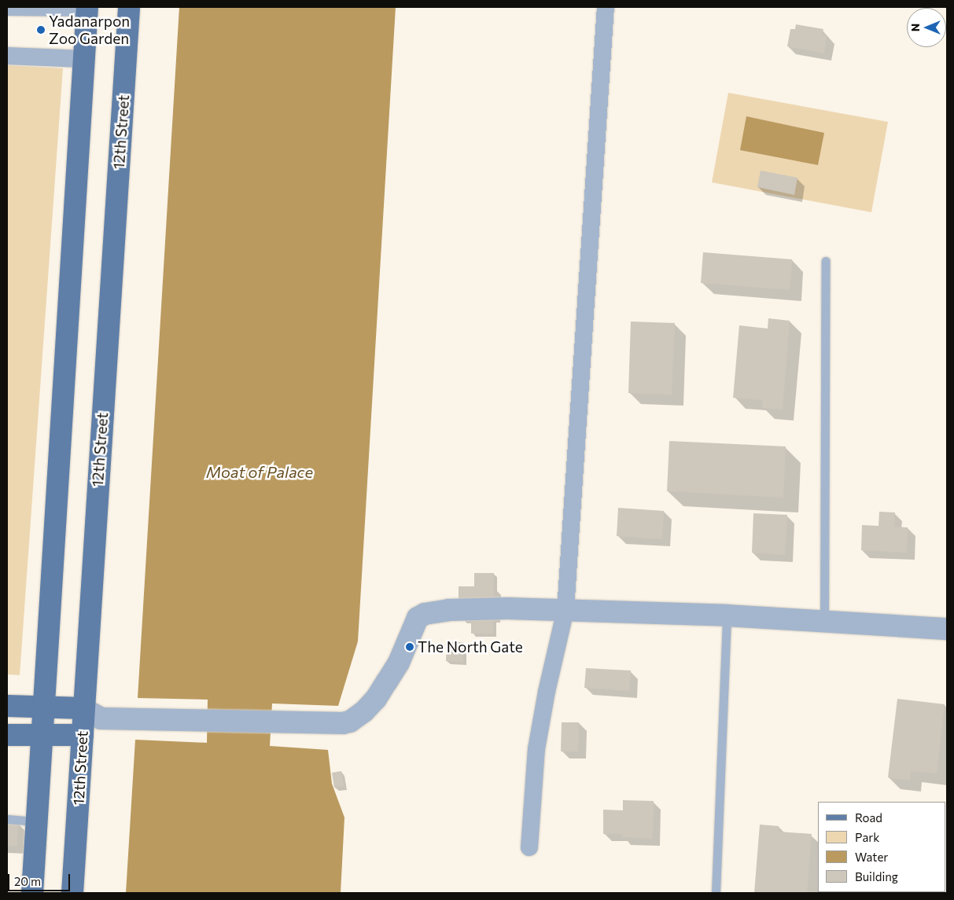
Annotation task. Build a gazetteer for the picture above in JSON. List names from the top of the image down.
{
  "streets": {
    "main road": ["12th Street"]
  },
  "water": ["Moat of Palace"],
  "places": ["Yadanarpon Zoo Garden", "The North Gate"],
  "legend": [
    "Road",
    "Park",
    "Water",
    "Building"
  ],
  "scale_bar": "20 m",
  "north": "left"
}
